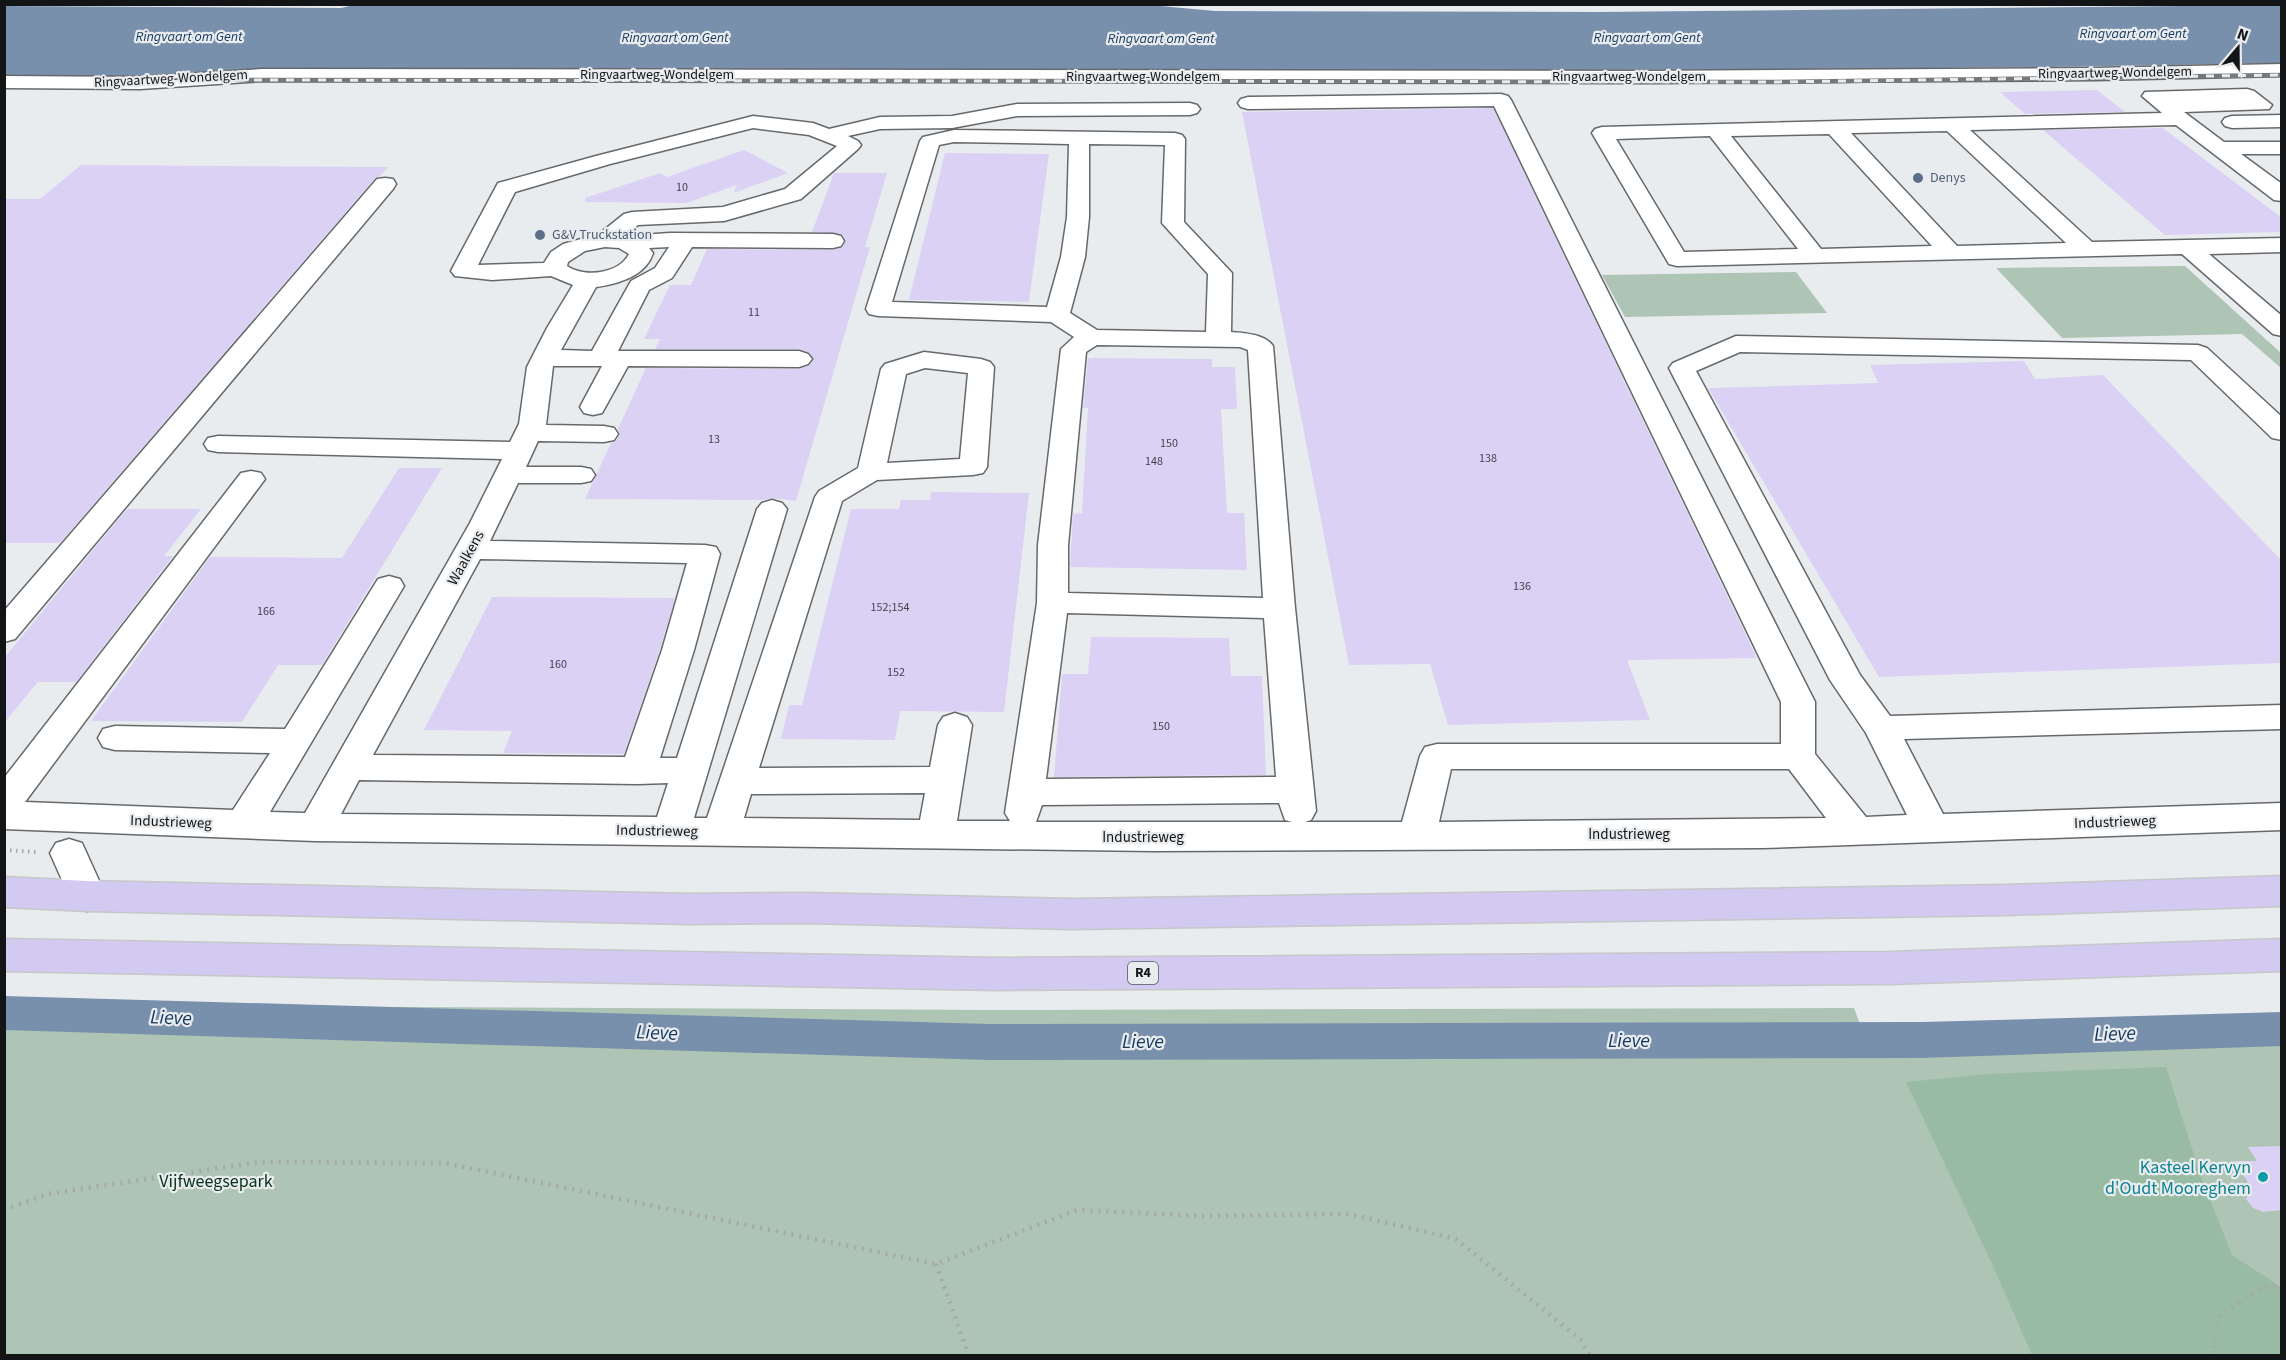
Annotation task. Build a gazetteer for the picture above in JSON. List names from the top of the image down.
{
  "streets": {
    "highway": ["R4"],
    "street": ["Ringvaartweg-Wondelgem", "Waalkens", "Industrieweg"]
  },
  "crossings": [
    ["Waalkens", "Industrieweg"]
  ],
  "water": ["Ringvaart om Gent", "Lieve"],
  "parks": ["Vijfweegsepark"],
  "places": ["Denys", "G&V Truckstation", "Kasteel Kervyn d'Oudt Mooreghem"],
  "house_numbers": [
    "10",
    "11",
    "13",
    "150",
    "138",
    "148",
    "136",
    "152;154",
    "166",
    "160",
    "152",
    "150"
  ],
  "north": "top"
}
